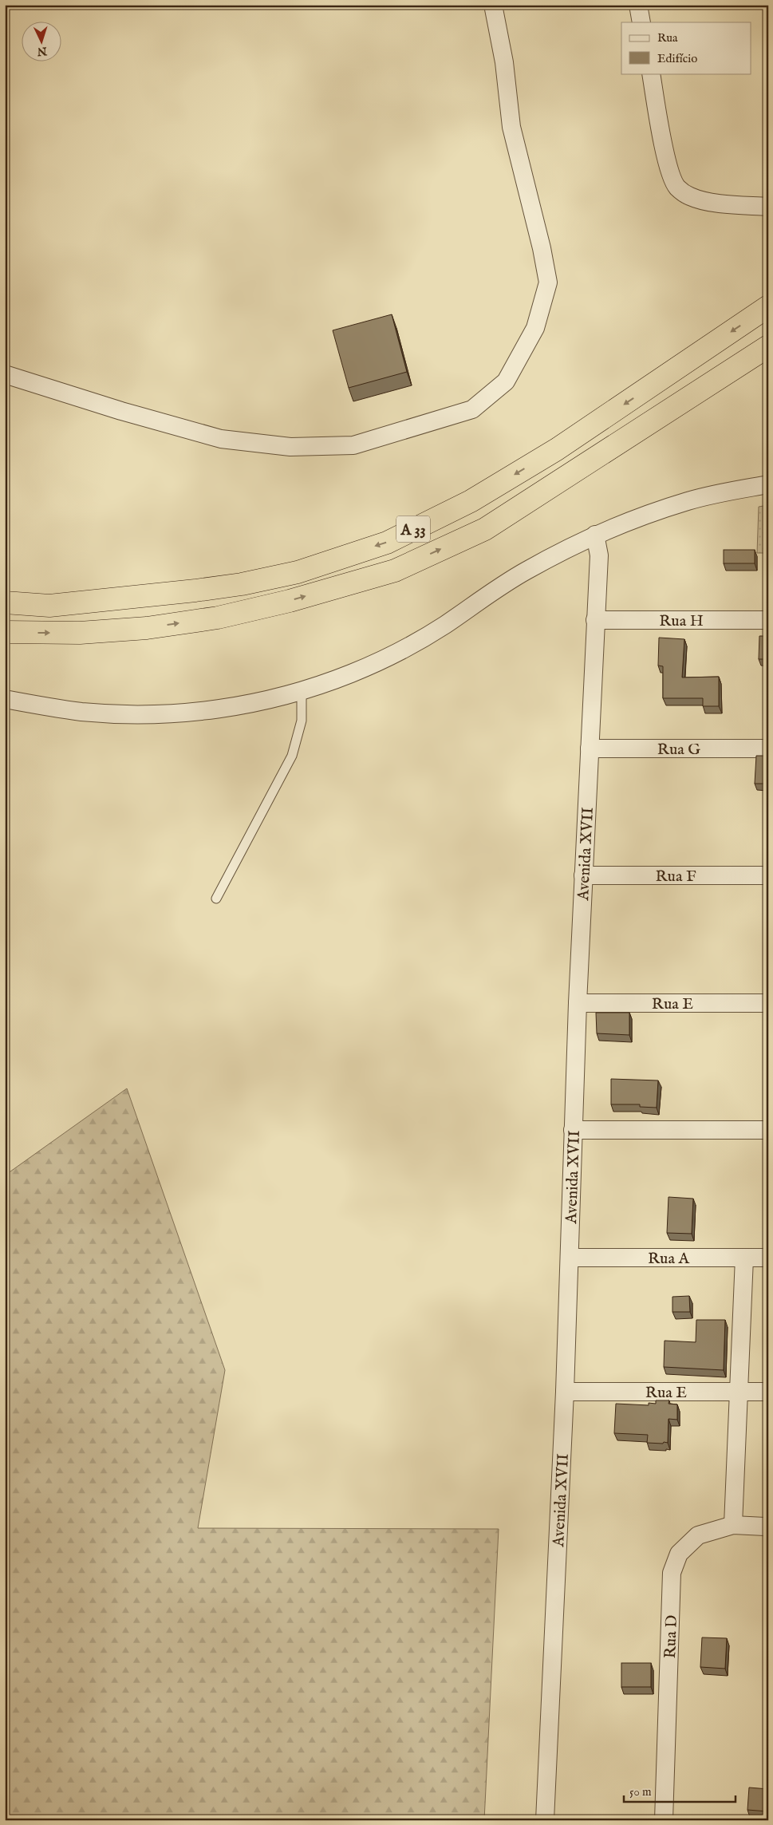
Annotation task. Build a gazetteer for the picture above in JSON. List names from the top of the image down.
{
  "streets": {
    "highway": ["A 33"],
    "street": [
      "Rua H",
      "Rua G",
      "Avenida XVII",
      "Rua F",
      "Rua E",
      "Rua A",
      "Rua D"
    ]
  },
  "crossings": [
    ["Rua H", "Avenida XVII"],
    ["Rua G", "Avenida XVII"],
    ["Avenida XVII", "Rua F"],
    ["Avenida XVII", "Rua E"],
    ["Avenida XVII", "Rua A"]
  ],
  "legend": ["Rua", "Edifício"],
  "scale_bar": "50 m",
  "north": "bottom"
}
